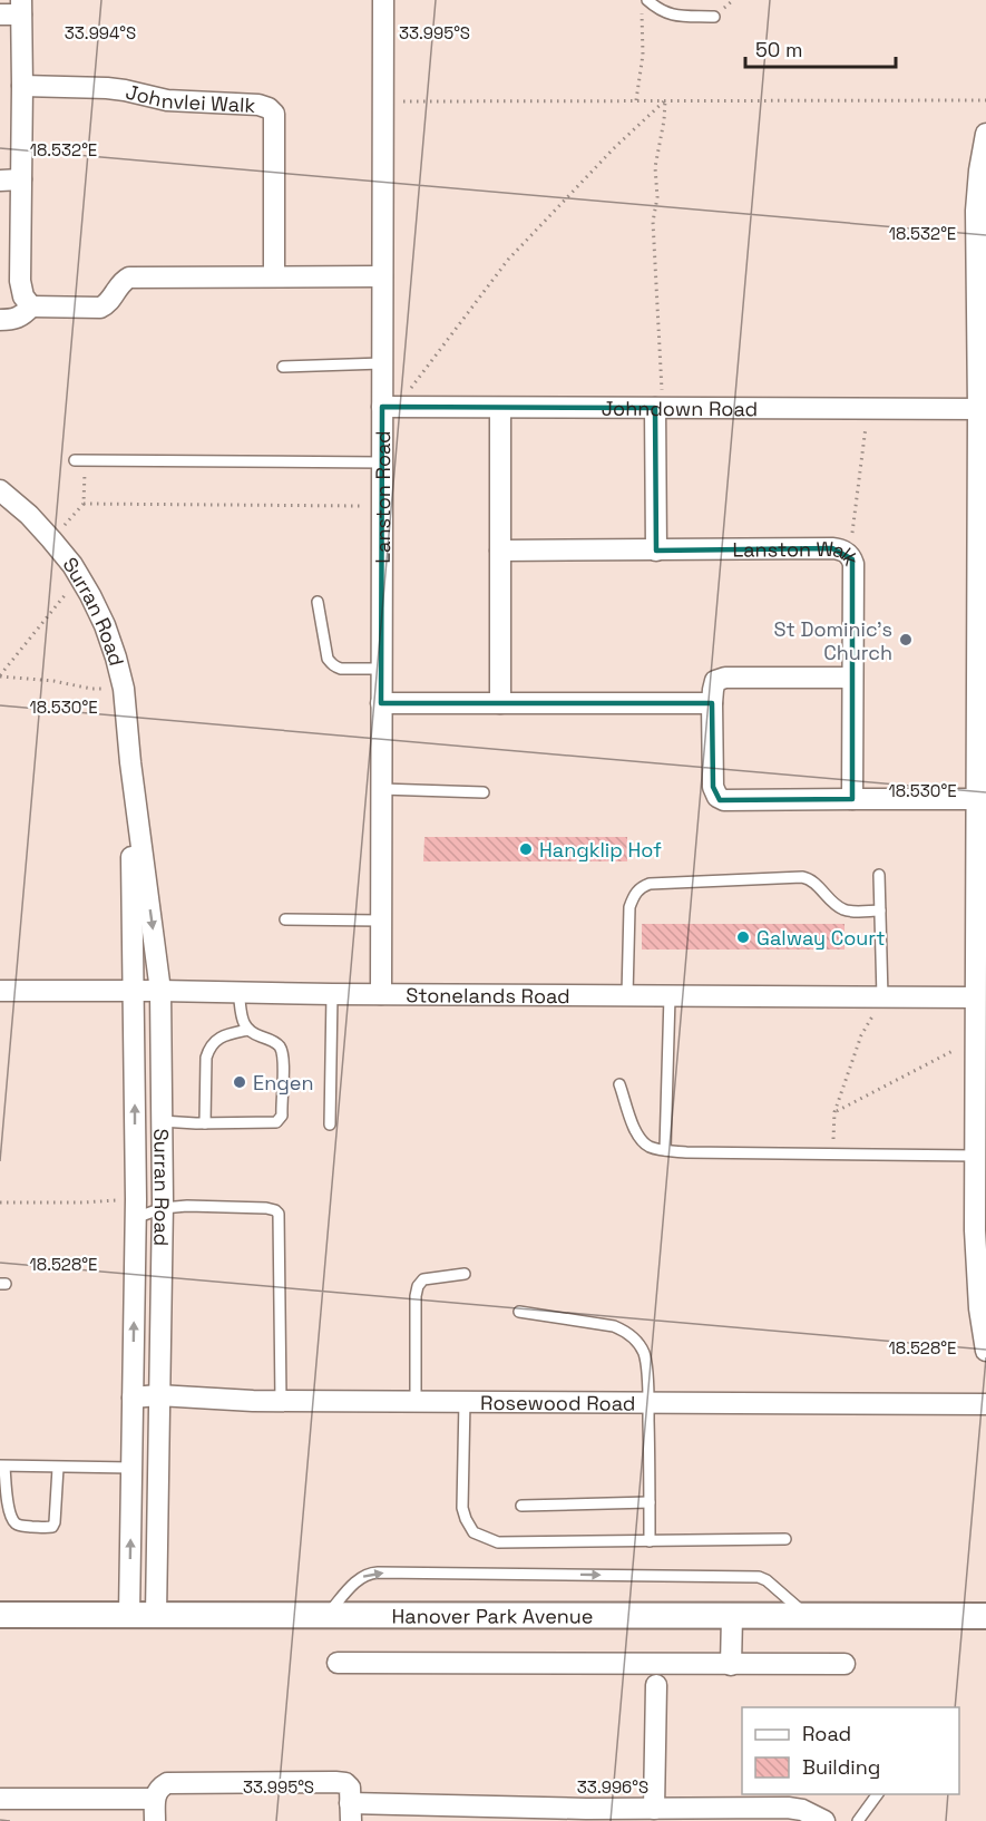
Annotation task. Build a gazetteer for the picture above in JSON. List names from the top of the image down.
{
  "streets": {
    "street": [
      "Johnvlei Walk",
      "Johndown Road",
      "Lanston Road",
      "Lanston Walk",
      "Surran Road",
      "Stonelands Road",
      "Rosewood Road",
      "Hanover Park Avenue"
    ]
  },
  "crossings": [
    ["Johndown Road", "Lanston Road"],
    ["Lanston Road", "Stonelands Road"],
    ["Surran Road", "Stonelands Road"],
    ["Surran Road", "Rosewood Road"],
    ["Surran Road", "Hanover Park Avenue"]
  ],
  "places": [
    "St Dominic's Church",
    "Hangklip Hof",
    "Galway Court",
    "Engen"
  ],
  "legend": ["Road", "Building"],
  "scale_bar": "50 m",
  "coordinates": [
    "33.994°S",
    "33.995°S",
    "18.532°E",
    "18.530°E",
    "18.528°E",
    "33.996°S"
  ]
}
